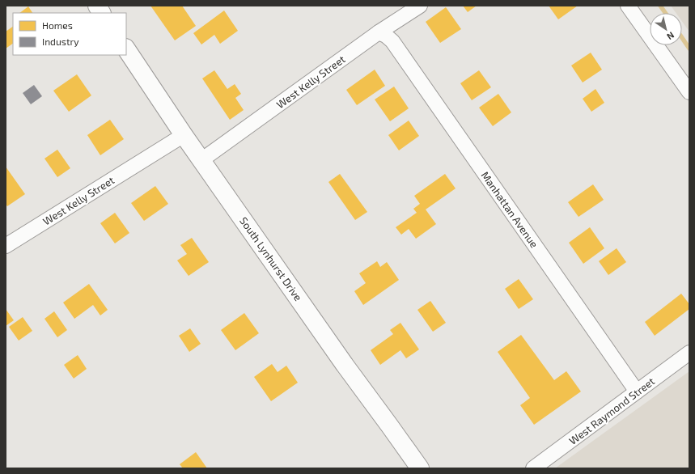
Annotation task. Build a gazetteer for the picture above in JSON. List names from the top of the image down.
{
  "streets": {
    "main road": ["South Lynhurst Drive"],
    "street": ["West Kelly Street", "Manhattan Avenue", "West Raymond Street"]
  },
  "crossings": [
    ["West Kelly Street", "Manhattan Avenue"],
    ["West Kelly Street", "South Lynhurst Drive"],
    ["Manhattan Avenue", "West Raymond Street"]
  ],
  "legend": ["Homes", "Industry"],
  "north": "bottom right"
}
